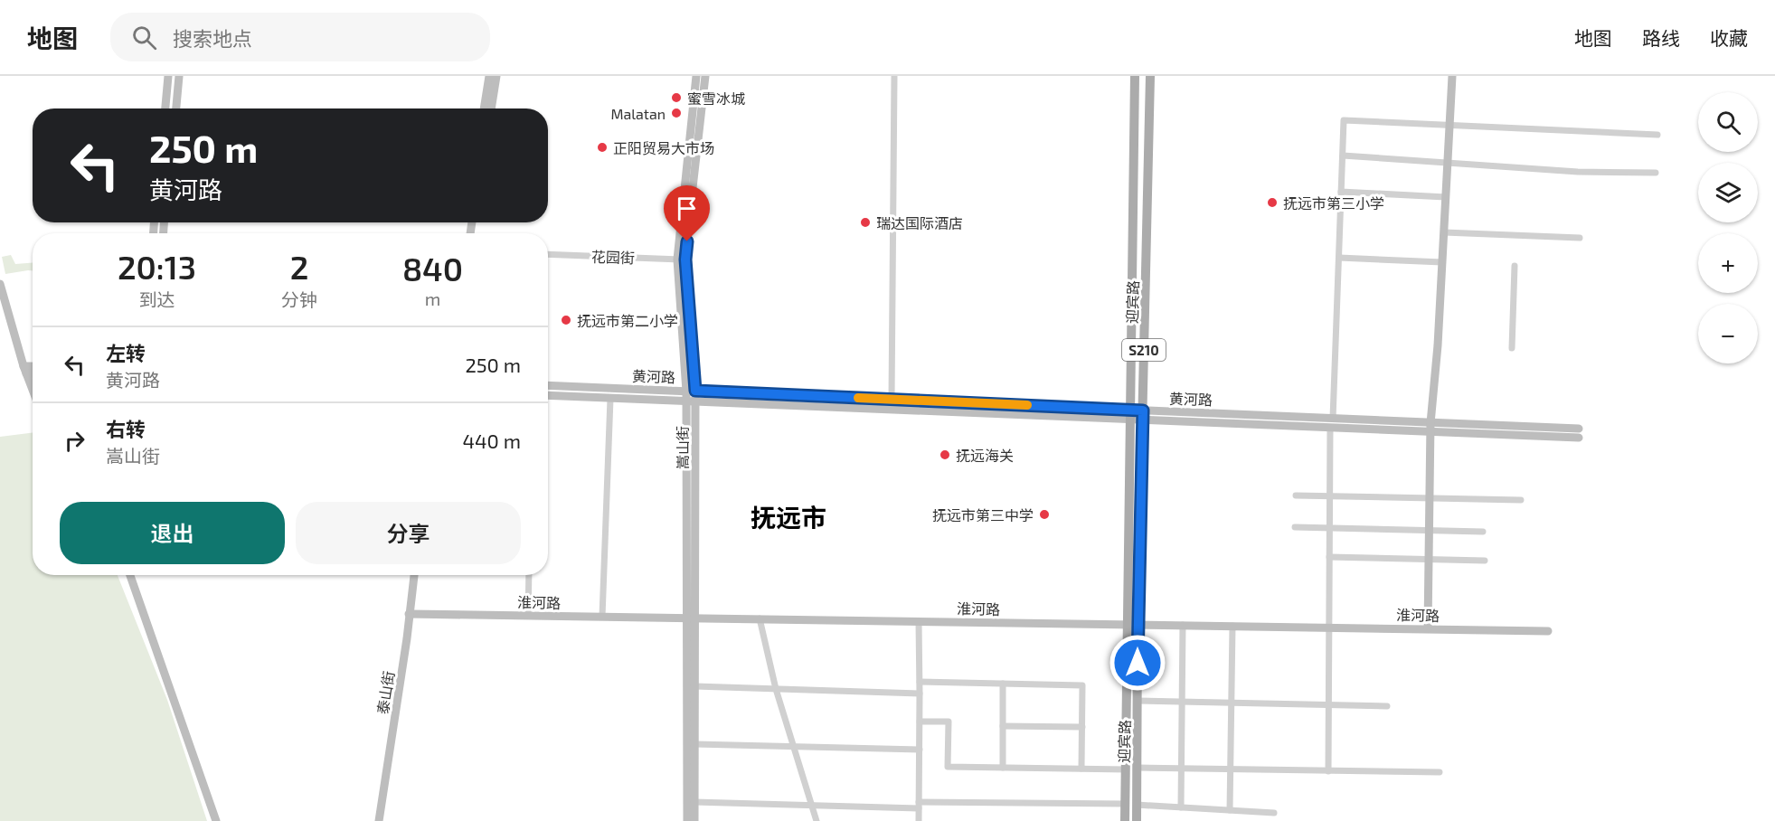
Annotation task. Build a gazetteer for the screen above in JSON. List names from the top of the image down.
{
  "streets": {
    "main road": [
      "迎宾路",
      "S210",
      "黄河路",
      "嵩山街",
      "淮河路",
      "泰山街"
    ],
    "street": ["花园街"]
  },
  "crossings": [
    ["花园街", "嵩山街"],
    ["迎宾路", "黄河路"],
    ["迎宾路", "淮河路"],
    ["黄河路", "嵩山街"],
    ["嵩山街", "淮河路"],
    ["淮河路", "泰山街"]
  ],
  "districts": ["抚远市"],
  "places": [
    "蜜雪冰城",
    "Malatan",
    "正阳贸易大市场",
    "抚远市第三小学",
    "瑞达国际酒店",
    "抚远市第二小学",
    "抚远海关",
    "抚远市第三中学"
  ],
  "page": {
    "header": "地图",
    "search": "搜索地点",
    "nav": ["地图", "路线", "收藏"],
    "map_buttons": ["+", "−"],
    "turn": ["250 m", "黄河路"],
    "eta": [
      "20:13",
      "到达",
      "2",
      "分钟",
      "840",
      "m"
    ],
    "list": [
      {
        "name": "左转",
        "note": "黄河路",
        "value": "250 m"
      },
      {
        "name": "右转",
        "note": "嵩山街",
        "value": "440 m"
      }
    ],
    "buttons": ["退出", "分享"]
  }
}
